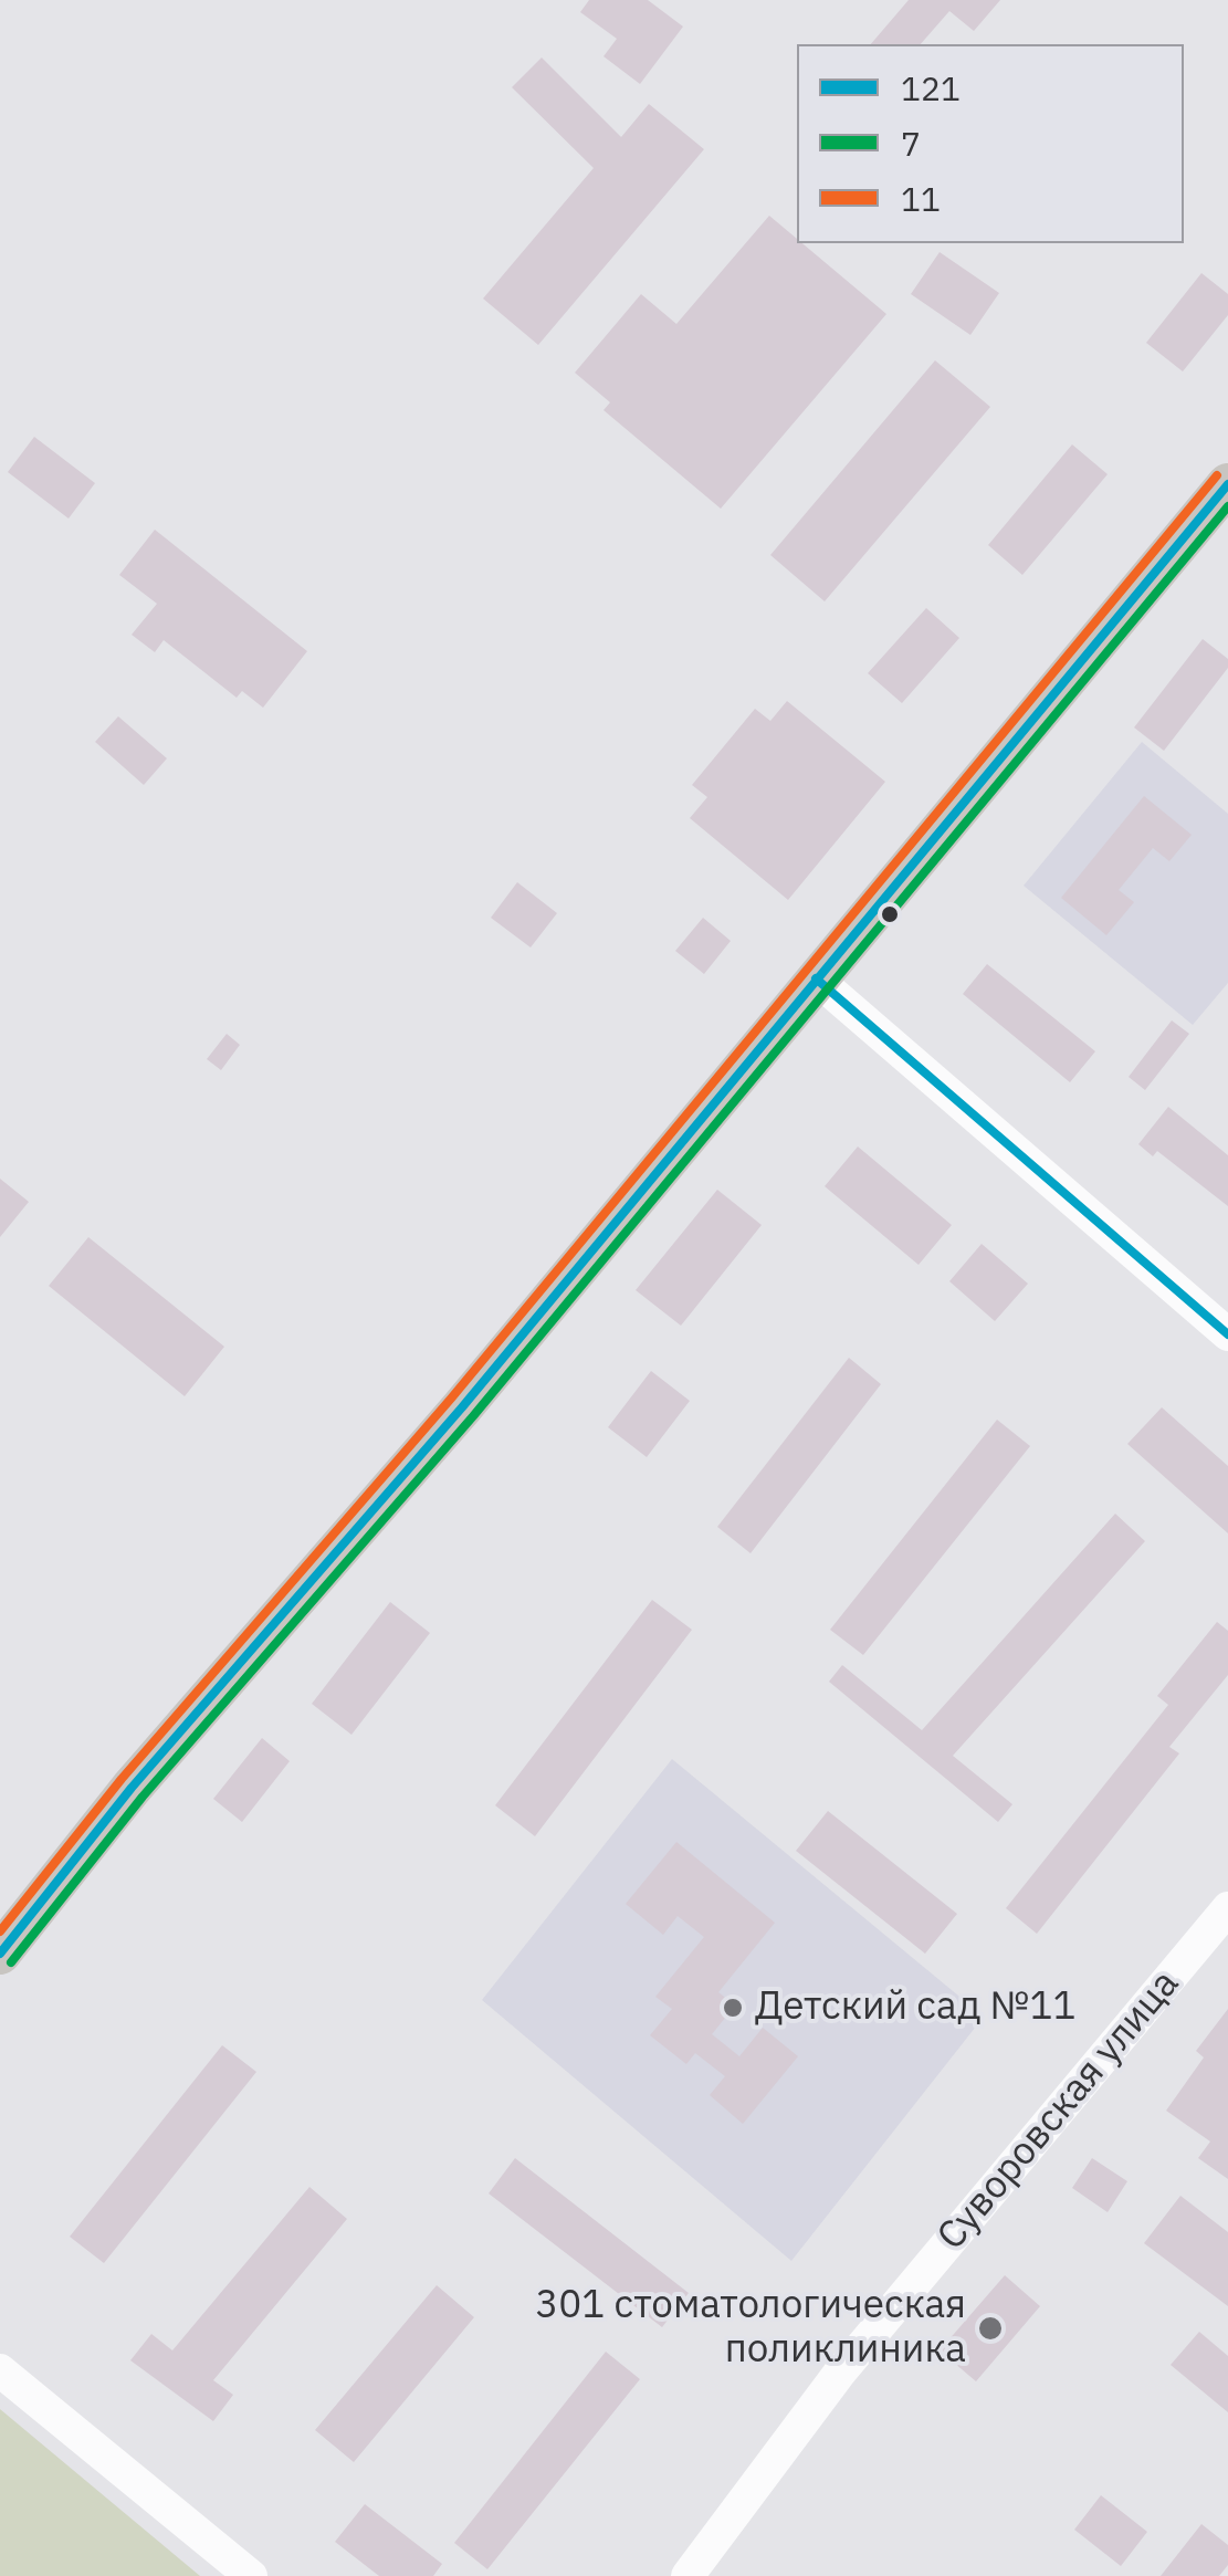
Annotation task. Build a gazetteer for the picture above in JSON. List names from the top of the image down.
{
  "streets": {
    "street": ["Суворовская улица"]
  },
  "places": ["Детский сад №11", "301 стоматологическая поликлиника"],
  "lines": ["transit line 11", "transit line 121", "transit line 7"],
  "legend": ["121", "7", "11"]
}
